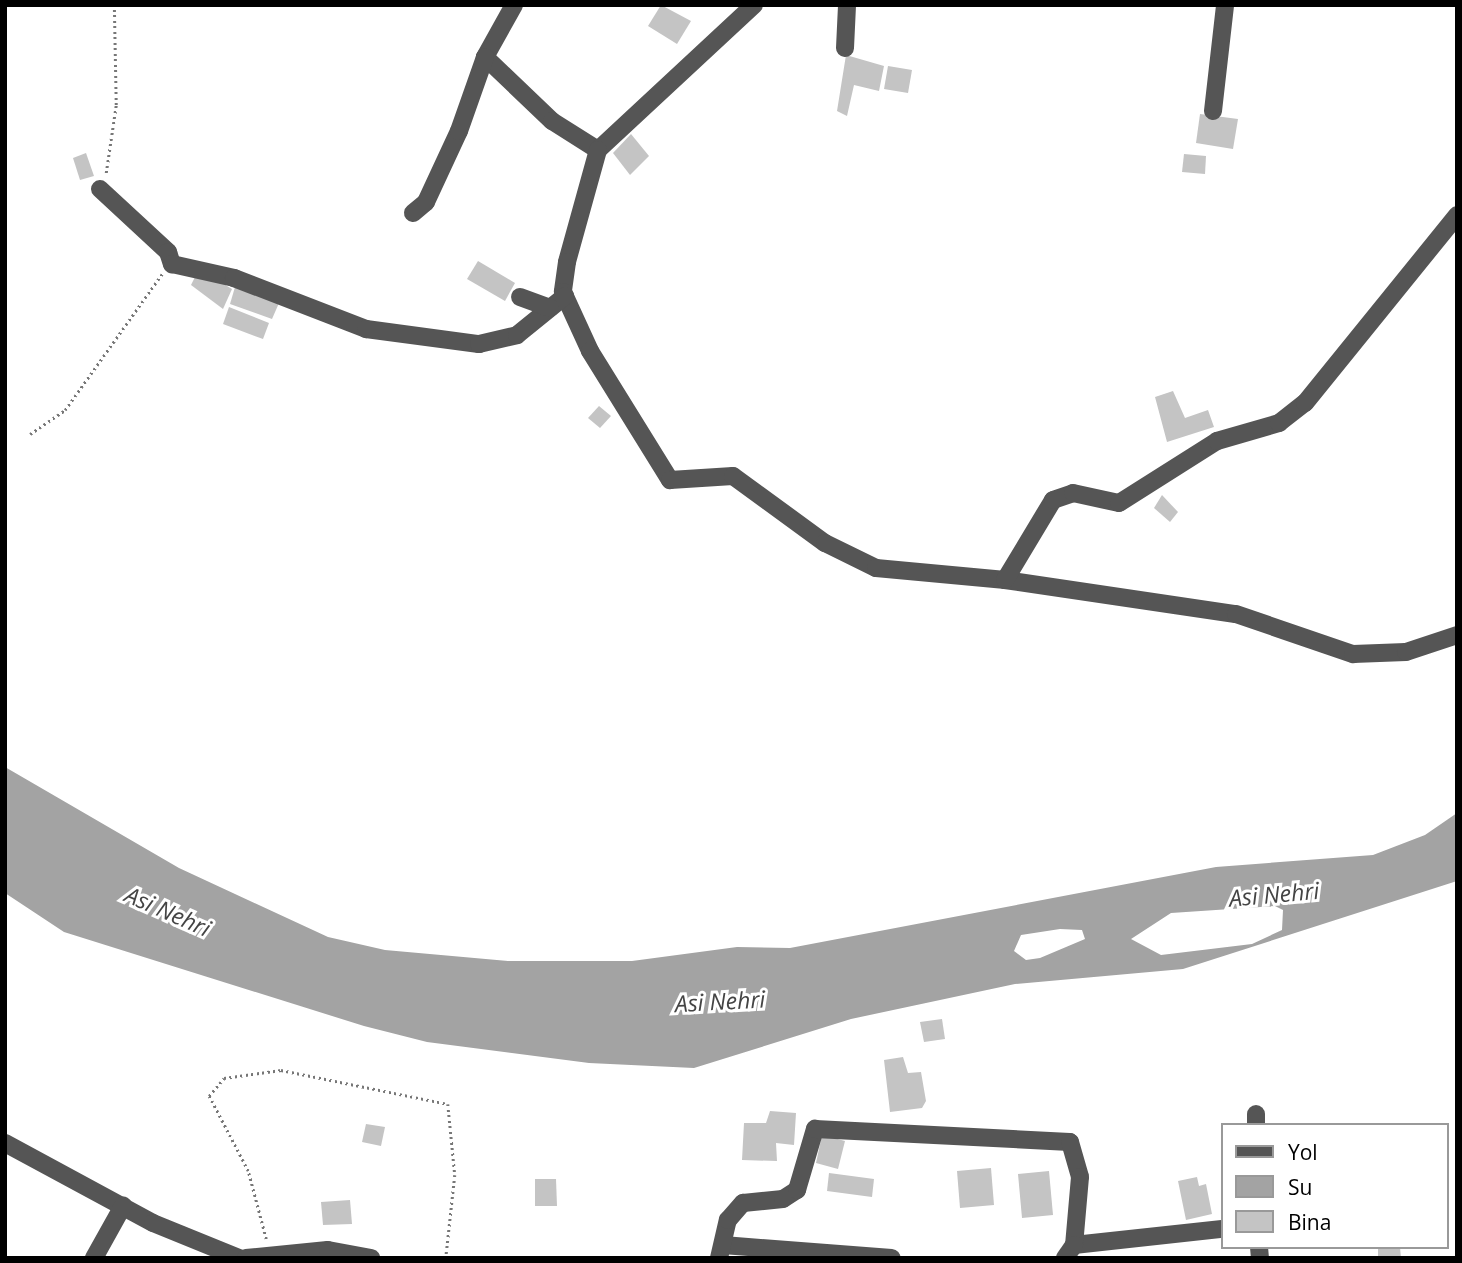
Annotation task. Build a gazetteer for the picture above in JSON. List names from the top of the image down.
{
  "water": ["Asi Nehri"],
  "legend": ["Yol", "Su", "Bina"]
}
